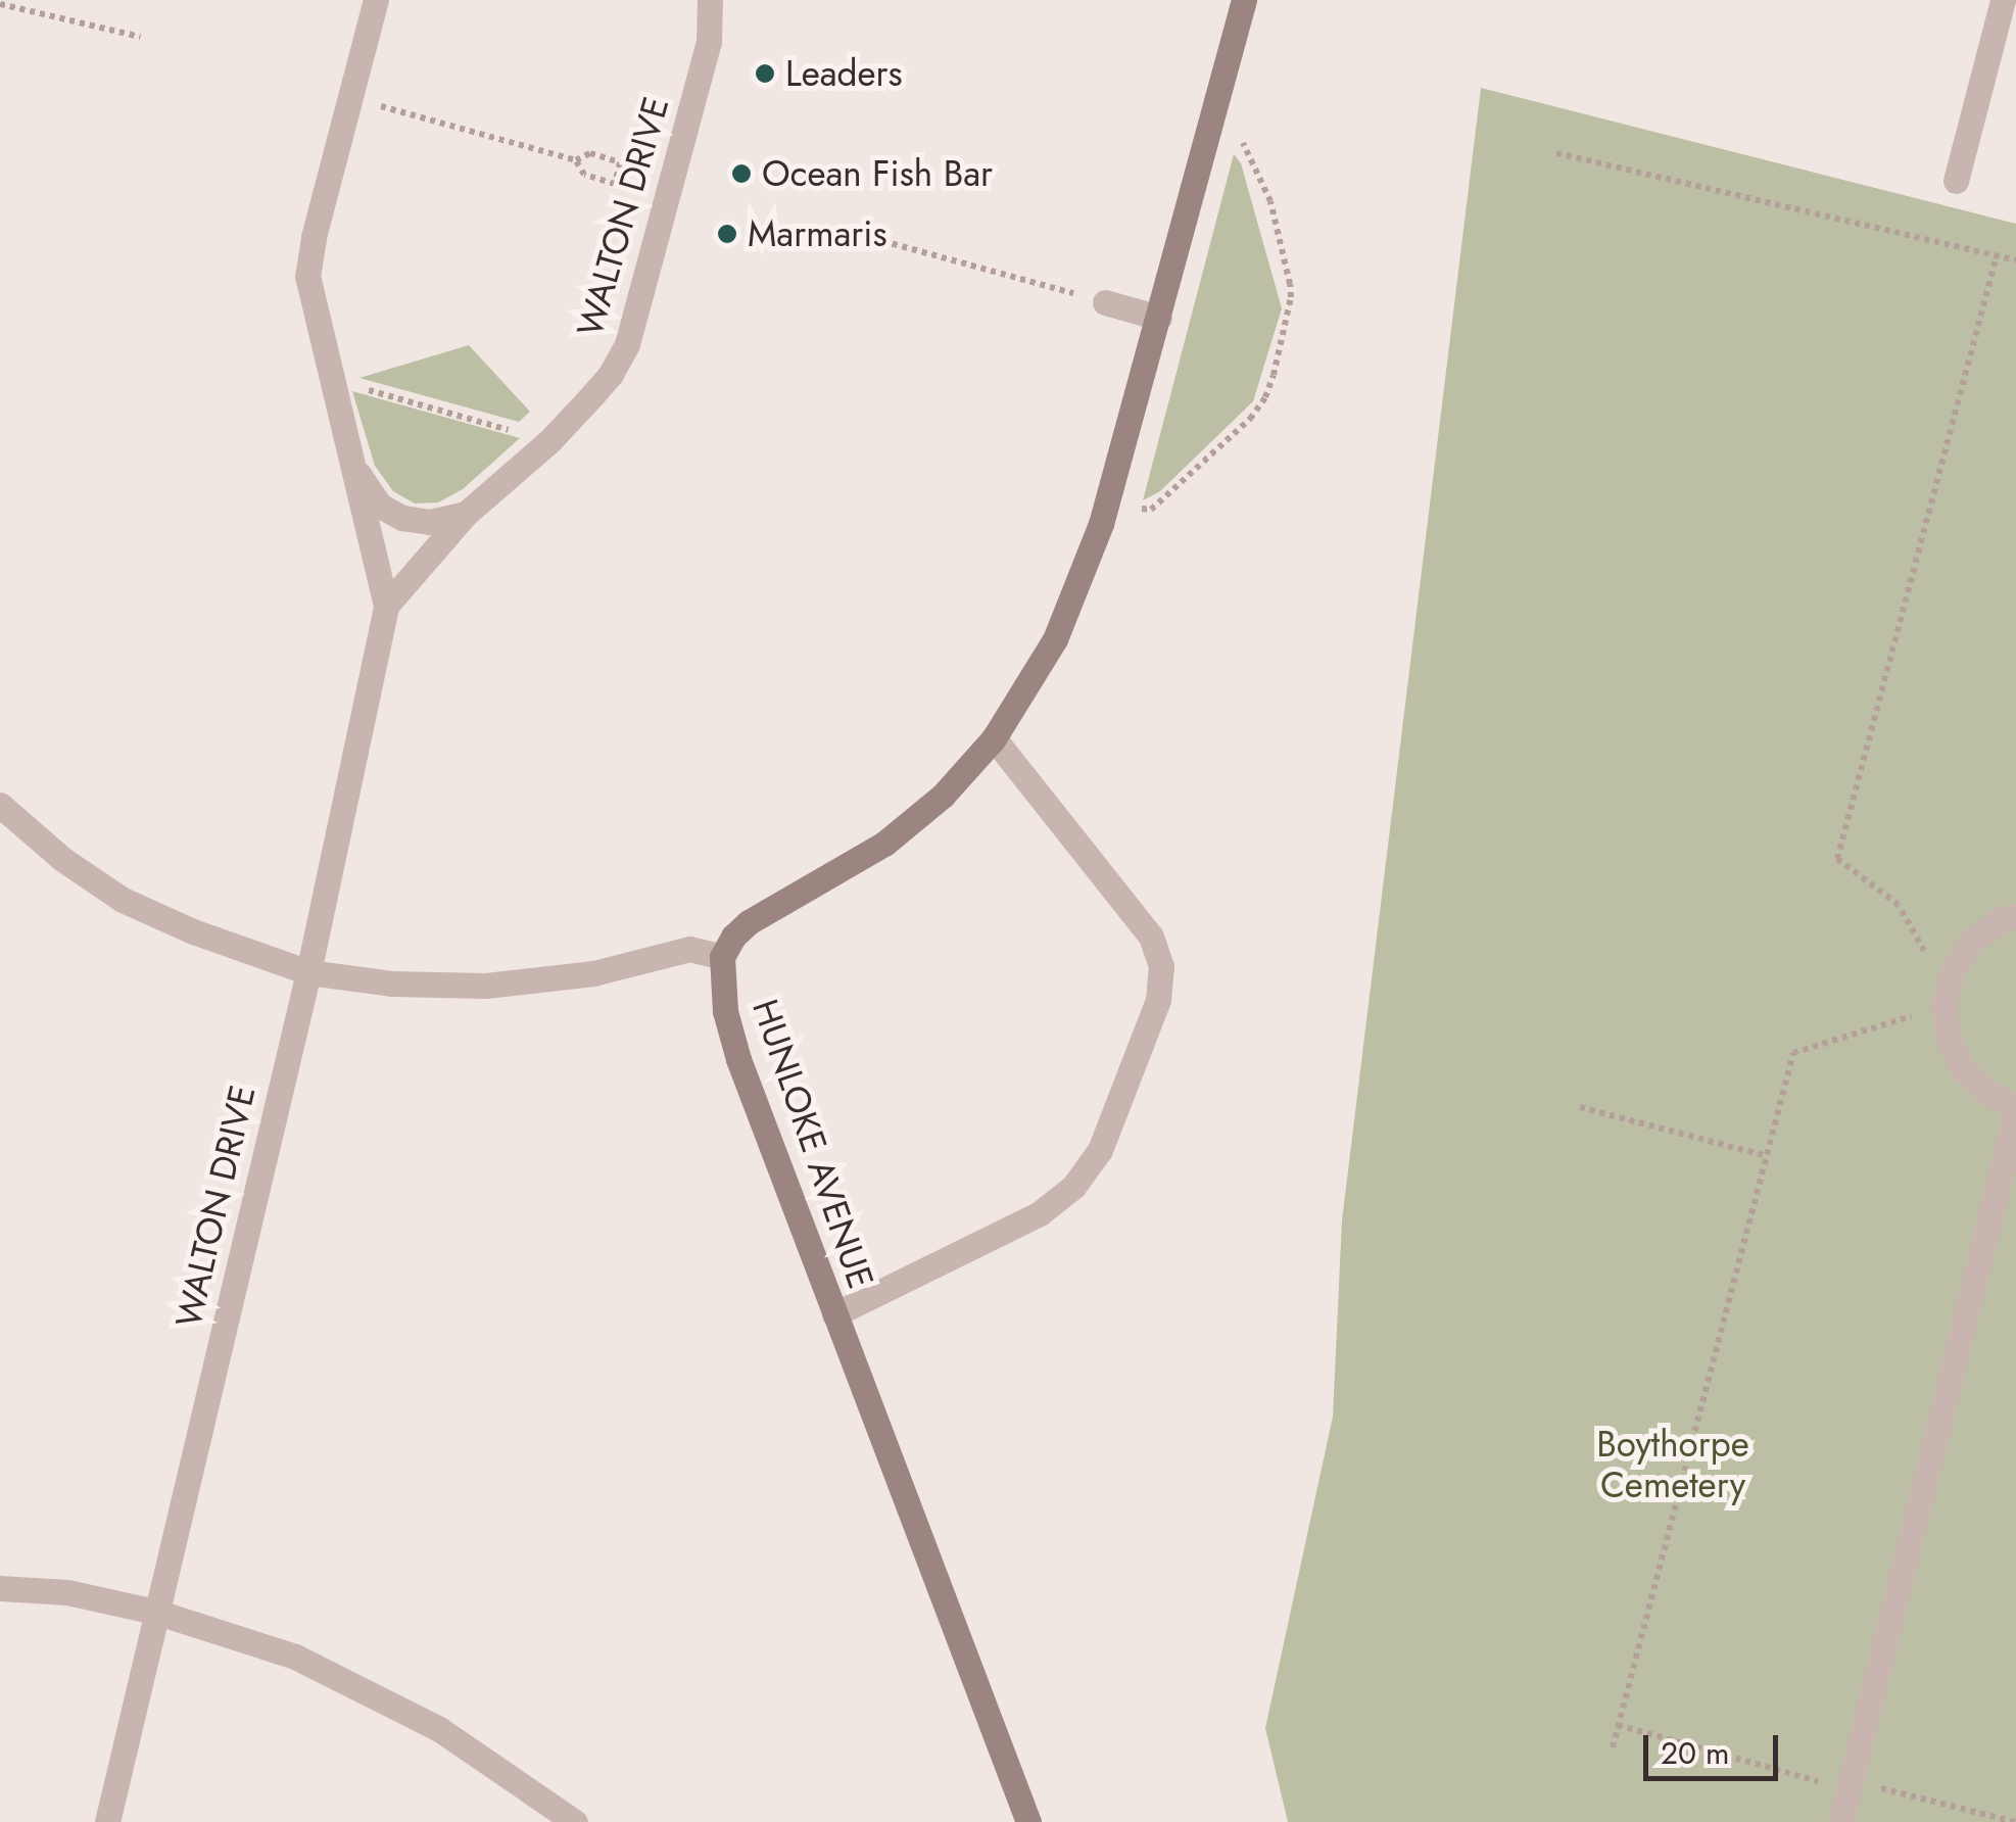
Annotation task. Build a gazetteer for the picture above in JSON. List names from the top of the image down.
{
  "streets": {
    "street": ["WALTON DRIVE", "HUNLOKE AVENUE"]
  },
  "parks": ["Boythorpe Cemetery"],
  "places": ["Leaders", "Ocean Fish Bar", "Marmaris"],
  "scale_bar": "20 m"
}
